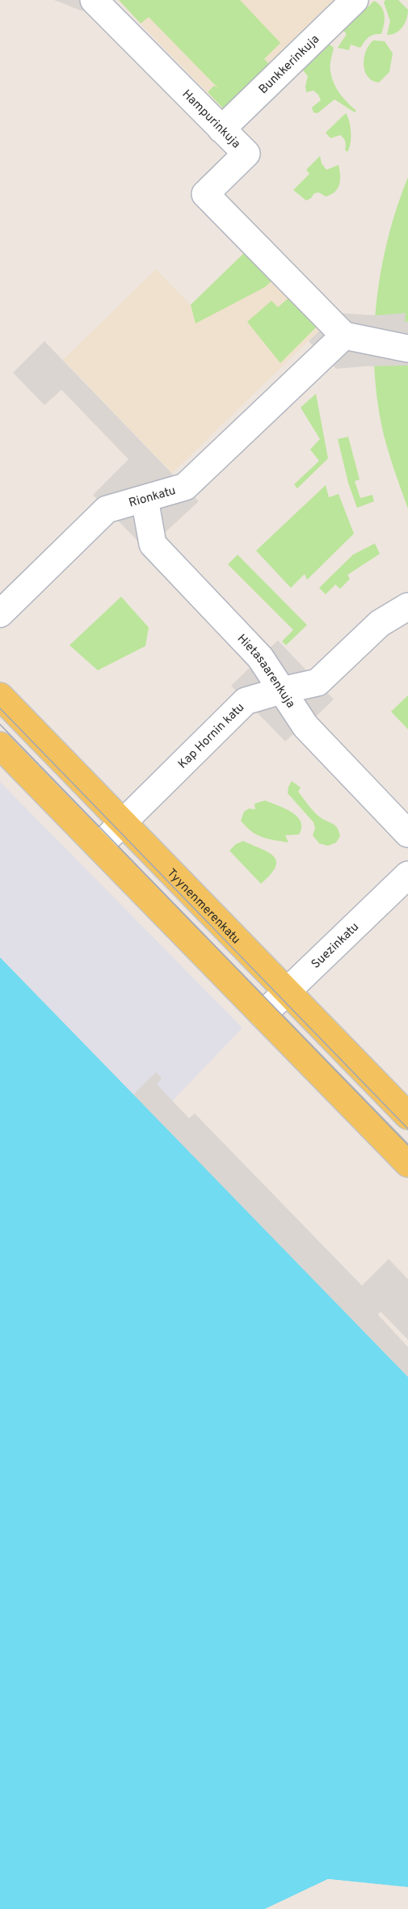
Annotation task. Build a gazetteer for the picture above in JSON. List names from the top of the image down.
{
  "streets": {
    "main road": ["Tyynenmerenkatu"],
    "street": [
      "Bunkkerinkuja",
      "Hampurinkuja",
      "Rionkatu",
      "Hietasaarenkuja",
      "Kap Hornin katu",
      "Suezinkatu"
    ]
  },
  "crossings": [
    ["Bunkkerinkuja", "Hampurinkuja"],
    ["Hampurinkuja", "Rionkatu"],
    ["Rionkatu", "Hietasaarenkuja"],
    ["Hietasaarenkuja", "Kap Hornin katu"],
    ["Kap Hornin katu", "Tyynenmerenkatu"],
    ["Tyynenmerenkatu", "Suezinkatu"]
  ]
}
